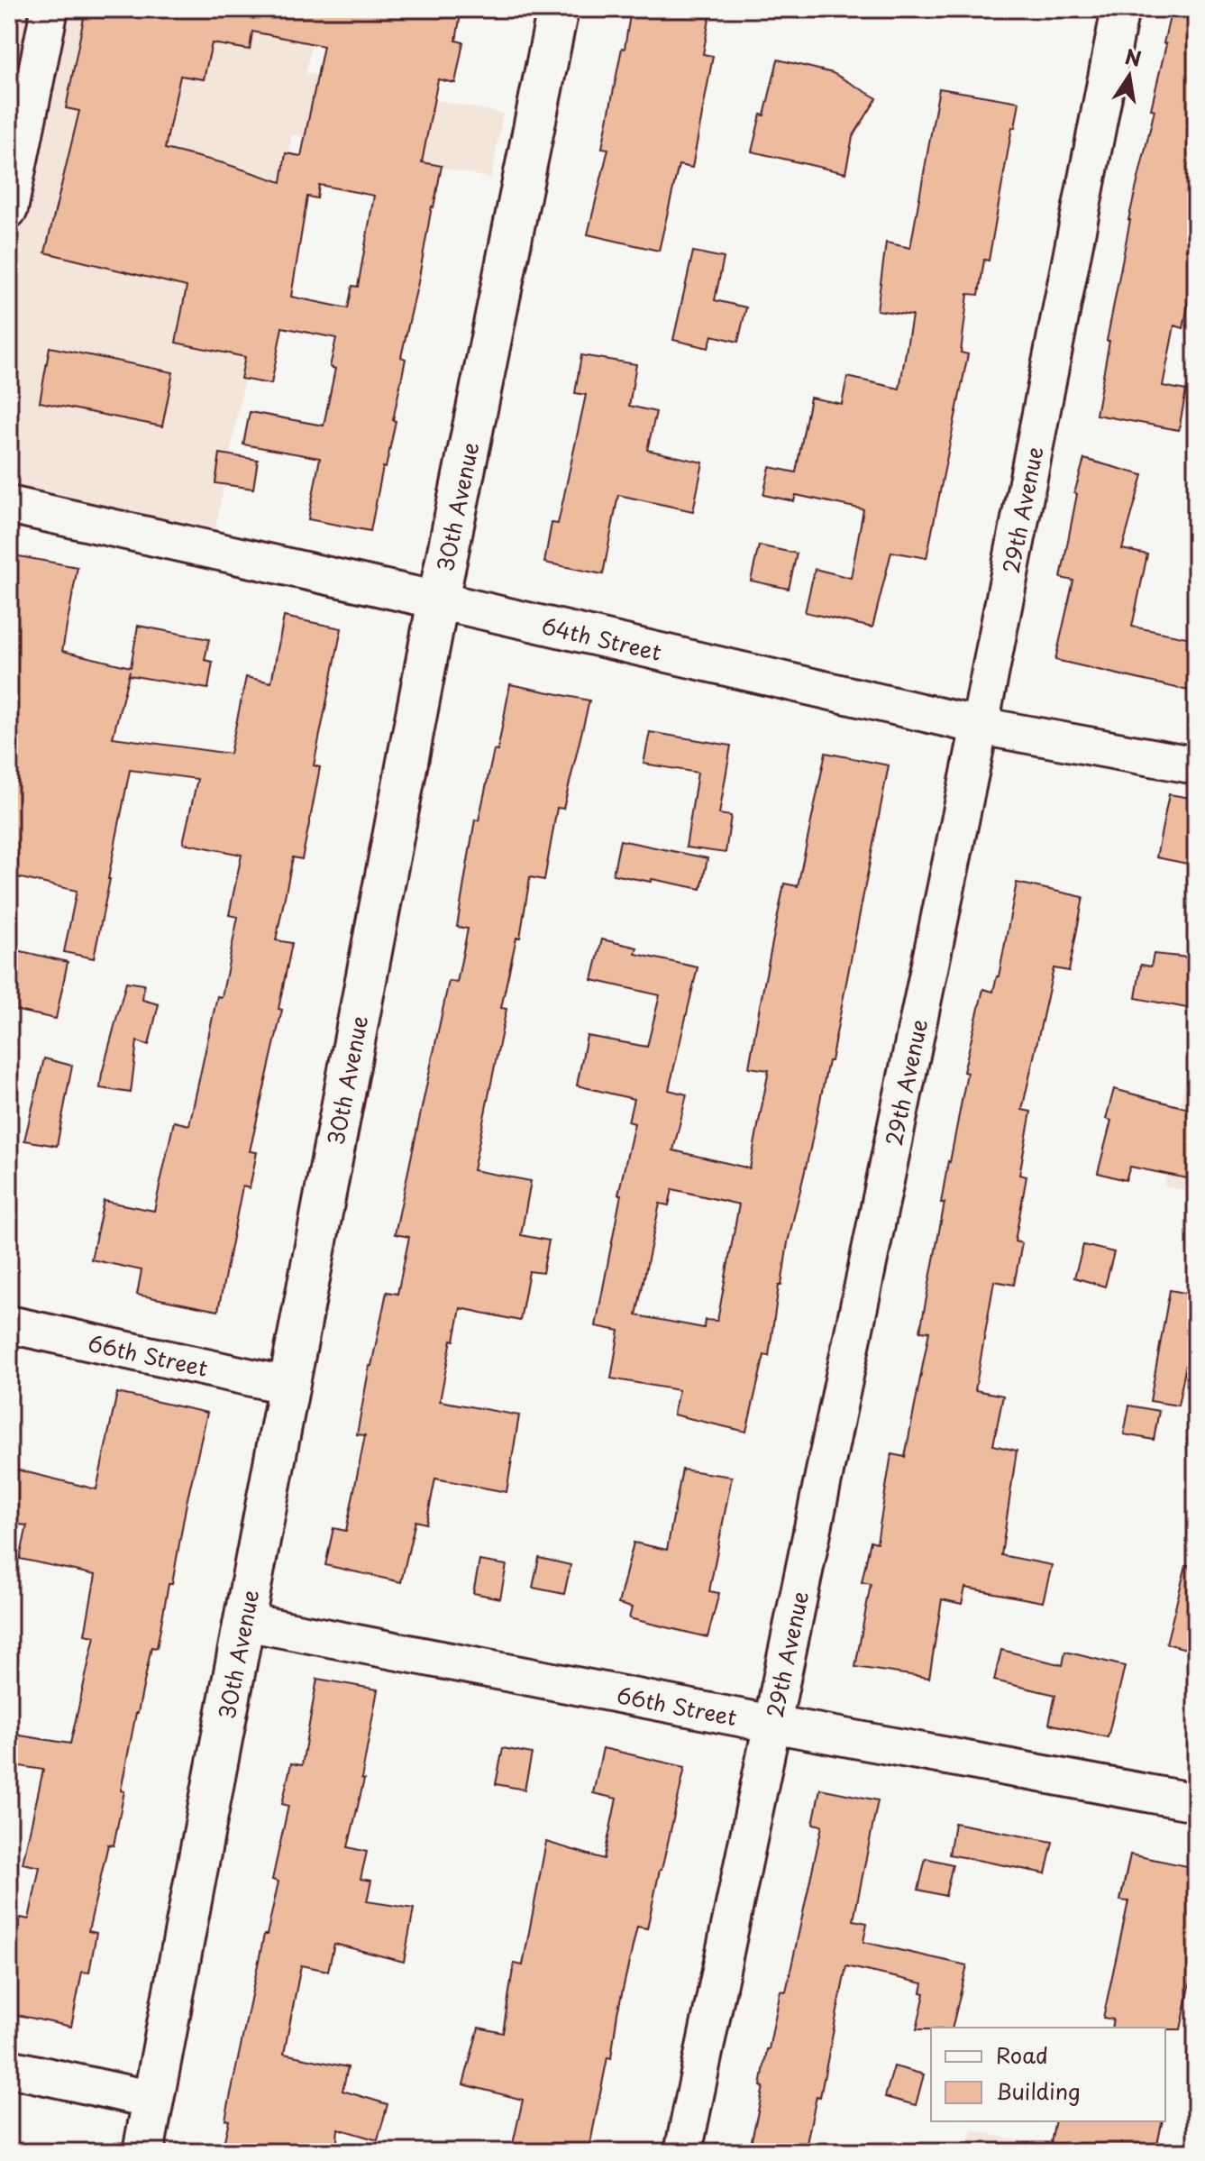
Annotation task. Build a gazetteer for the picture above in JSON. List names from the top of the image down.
{
  "streets": {
    "street": [
      "30th Avenue",
      "29th Avenue",
      "64th Street",
      "66th Street"
    ]
  },
  "crossings": [
    ["30th Avenue", "64th Street"],
    ["30th Avenue", "66th Street"],
    ["29th Avenue", "64th Street"],
    ["29th Avenue", "66th Street"]
  ],
  "legend": ["Road", "Building"],
  "north": "top"
}
